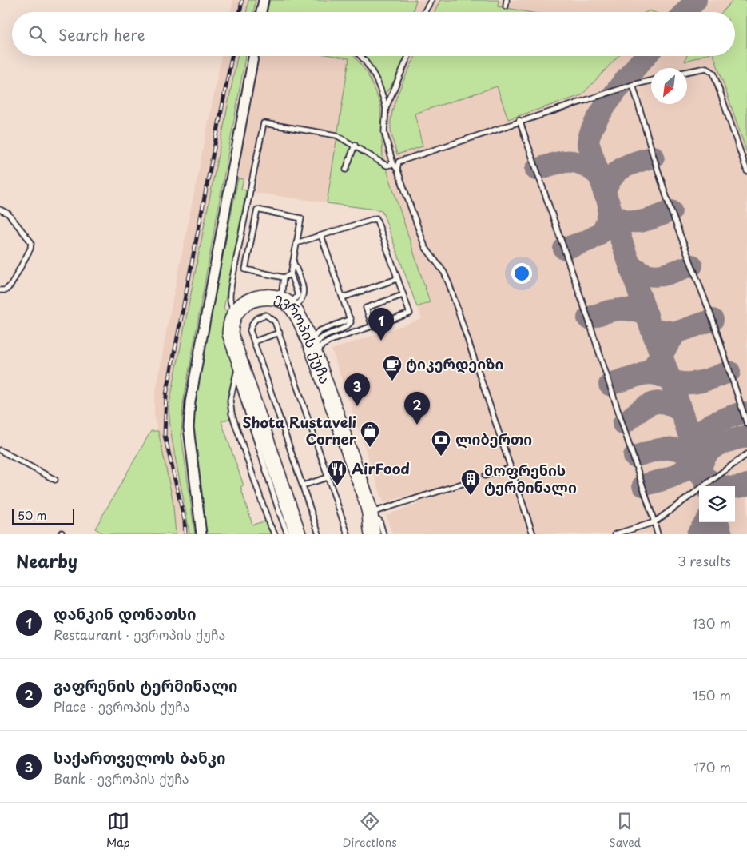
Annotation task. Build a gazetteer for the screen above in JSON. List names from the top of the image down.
{
  "streets": {
    "main road": ["ევროპის ქუჩა"]
  },
  "places": {
    "cafe": ["ტიკერდეიზი"],
    "shop": ["Shota Rustaveli Corner"],
    "bank": ["ლიბერთი"],
    "restaurant": ["AirFood"],
    "building": ["მოფრენის ტერმინალი"]
  },
  "scale_bar": "50 m",
  "north": "bottom left",
  "page": {
    "search": "Search here",
    "pins": ["1", "3", "2"],
    "scale": "50 m",
    "heading": ["Nearby", "3 results"],
    "list": [
      {
        "mark": "1",
        "name": "დანკინ დონათსი",
        "note": "Restaurant · ევროპის ქუჩა",
        "value": "130 m"
      },
      {
        "mark": "2",
        "name": "გაფრენის ტერმინალი",
        "note": "Place · ევროპის ქუჩა",
        "value": "150 m"
      },
      {
        "mark": "3",
        "name": "საქართველოს ბანკი",
        "note": "Bank · ევროპის ქუჩა",
        "value": "170 m"
      }
    ],
    "nav": ["Map", "Directions", "Saved"]
  }
}
